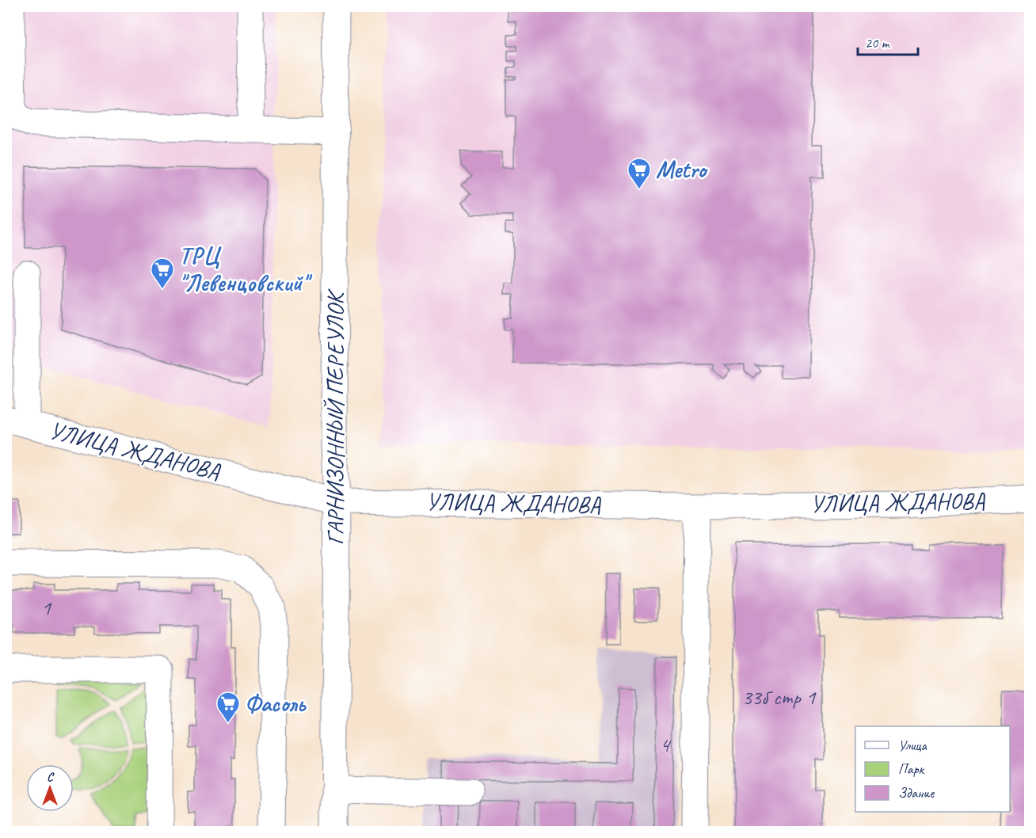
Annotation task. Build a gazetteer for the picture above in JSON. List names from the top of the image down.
{
  "streets": {
    "street": ["ГАРНИЗОННЫЙ ПЕРЕУЛОК", "УЛИЦА ЖДАНОВА"]
  },
  "crossings": [
    ["ГАРНИЗОННЫЙ ПЕРЕУЛОК", "УЛИЦА ЖДАНОВА"]
  ],
  "places": {
    "supermarket": ["Metro", "ТРЦ \"Левенцовский\"", "Фасоль"]
  },
  "house_numbers": ["1", "33б стр 1", "4"],
  "legend": ["Улица", "Парк", "Здание"],
  "scale_bar": "20 m",
  "north": "top"
}
